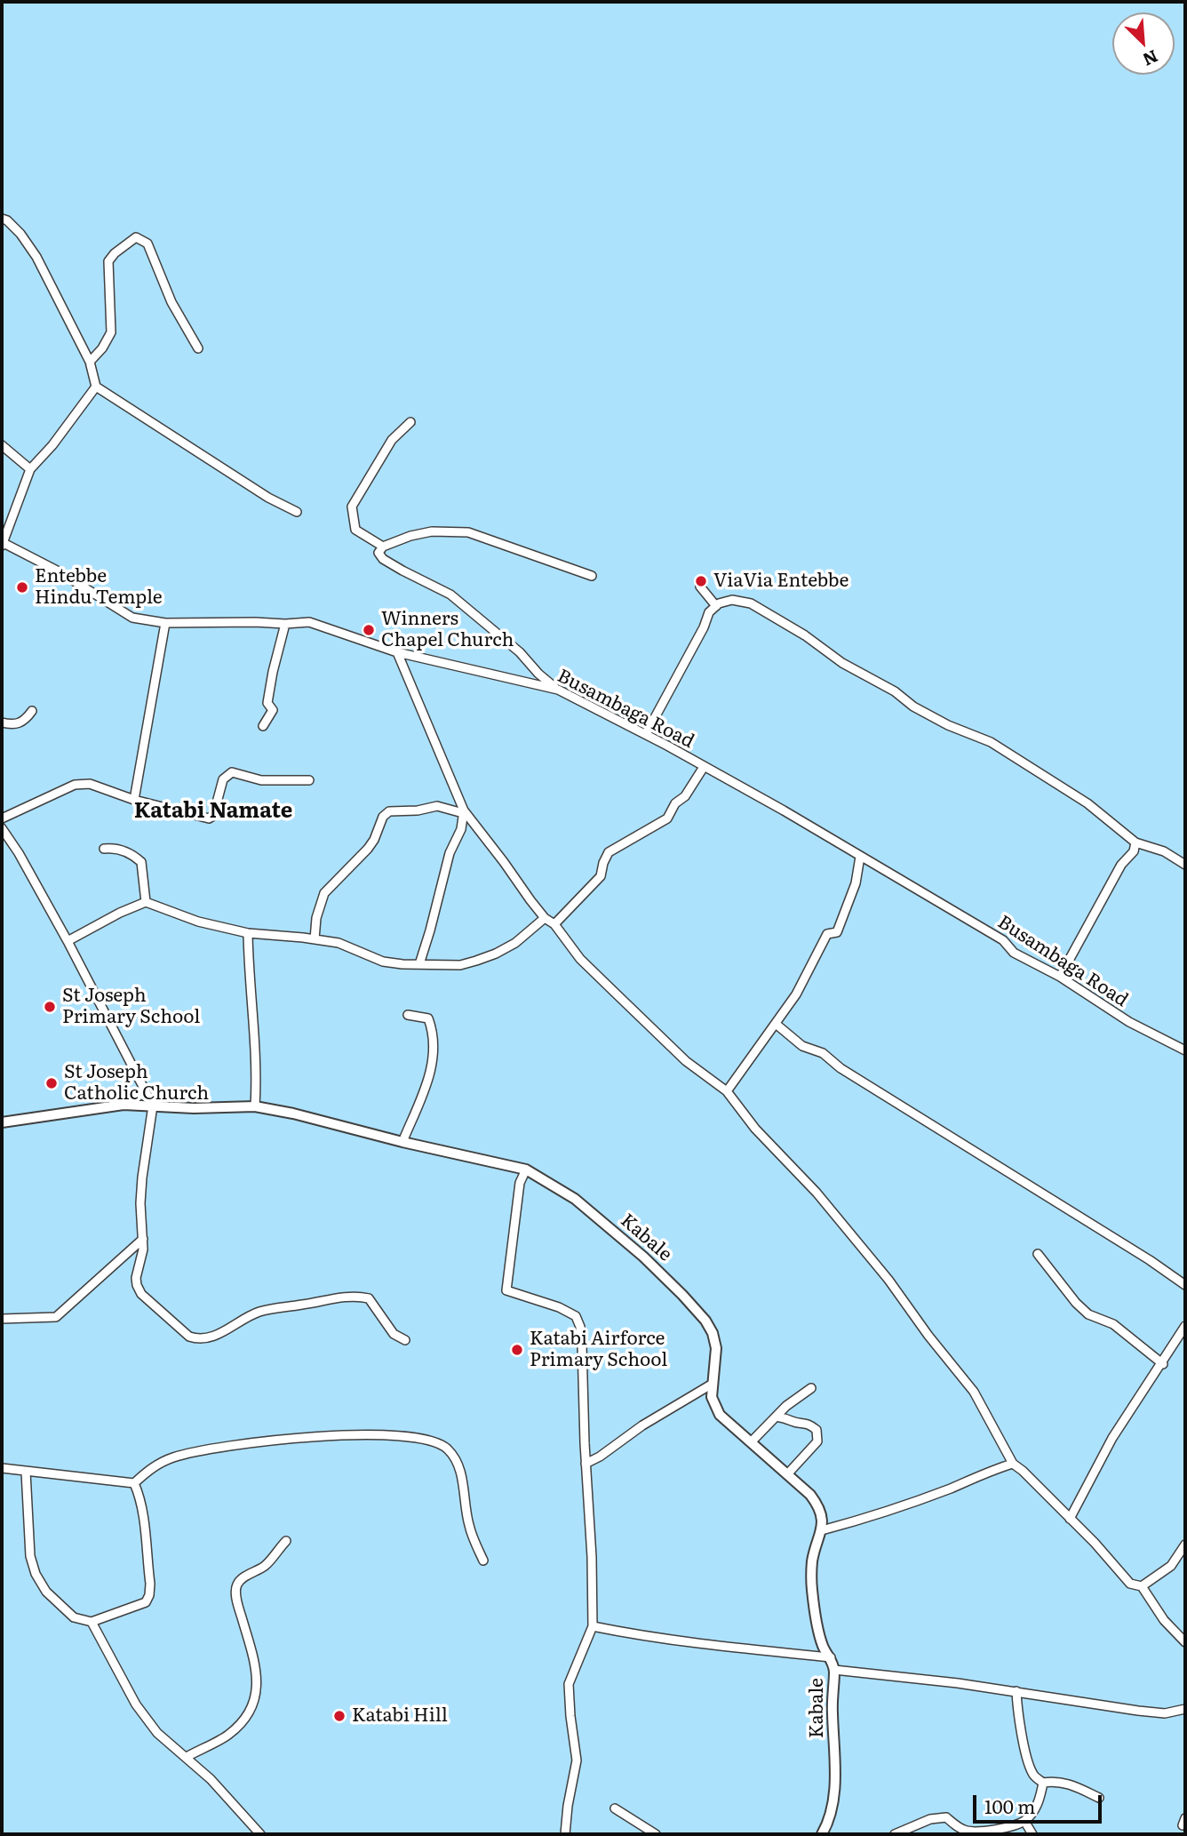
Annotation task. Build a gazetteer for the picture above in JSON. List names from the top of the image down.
{
  "streets": {
    "street": ["Busambaga Road", "Kabale"]
  },
  "districts": ["Katabi Namate"],
  "places": [
    "ViaVia Entebbe",
    "Entebbe Hindu Temple",
    "Winners Chapel Church",
    "St Joseph Primary School",
    "St Joseph Catholic Church",
    "Katabi Airforce Primary School",
    "Katabi Hill"
  ],
  "scale_bar": "100 m",
  "north": "bottom right"
}
